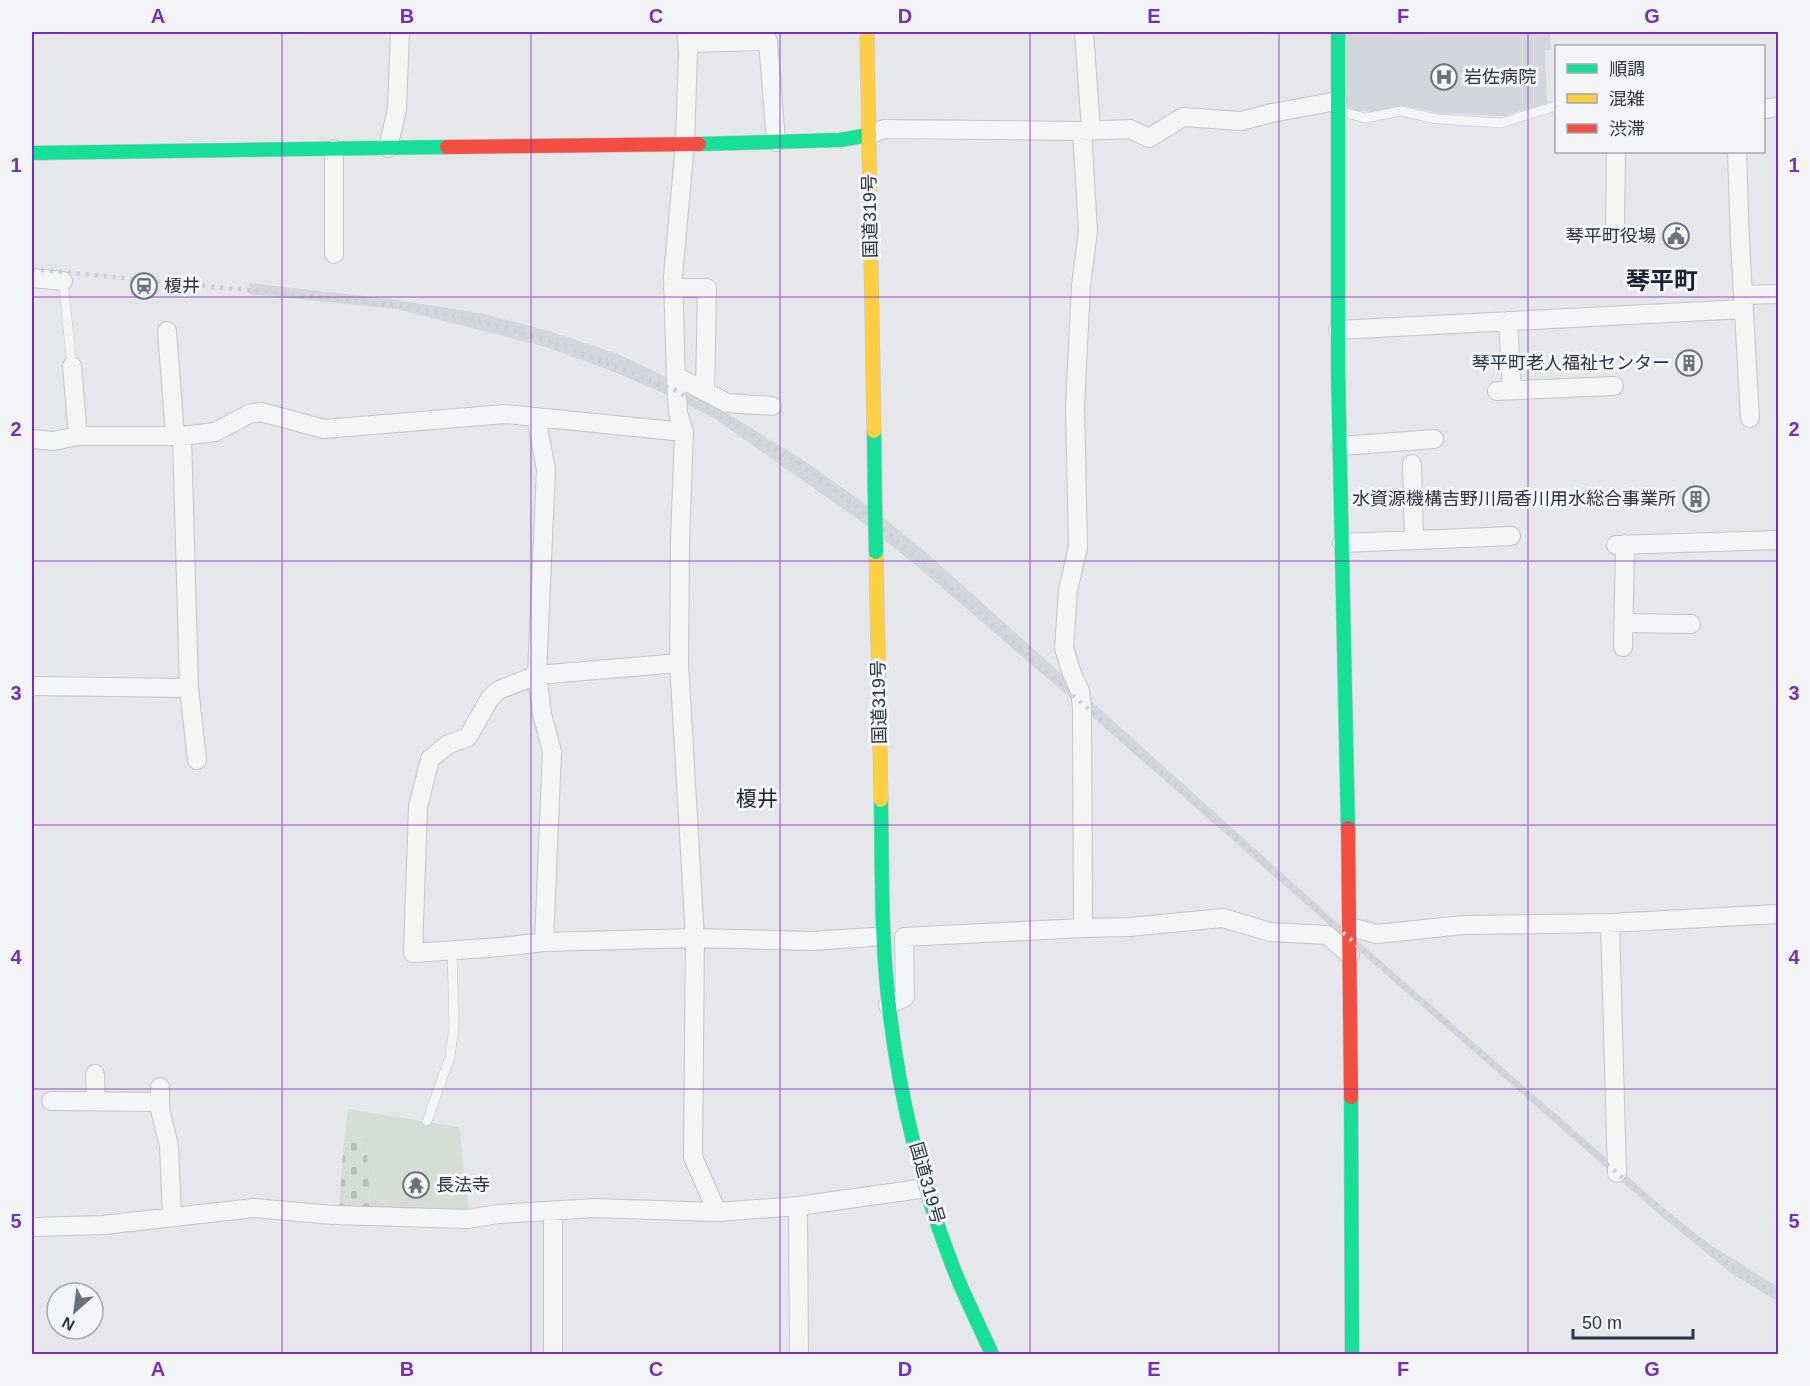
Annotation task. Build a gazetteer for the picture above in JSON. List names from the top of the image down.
{
  "streets": {
    "main road": ["国道319号"]
  },
  "districts": ["琴平町", "榎井"],
  "places": {
    "hospital": ["岩佐病院"],
    "public building": ["琴平町役場"],
    "station": ["榎井"],
    "building": ["琴平町老人福祉センター", "水資源機構吉野川局香川用水総合事業所"],
    "temple": ["長法寺"]
  },
  "legend": ["順調", "混雑", "渋滞"],
  "scale_bar": "50 m",
  "north": "bottom left",
  "grid": {
    "columns": [
      "A",
      "B",
      "C",
      "D",
      "E",
      "F",
      "G"
    ],
    "rows": [
      "1",
      "2",
      "3",
      "4",
      "5"
    ]
  }
}
